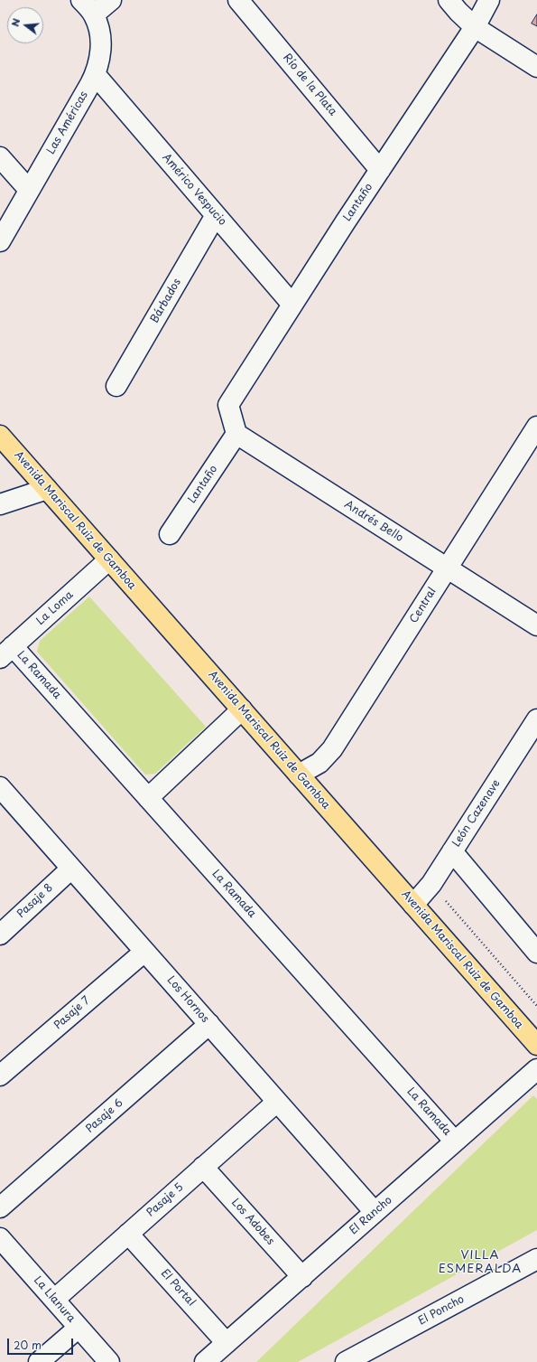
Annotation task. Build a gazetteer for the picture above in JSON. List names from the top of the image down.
{
  "streets": {
    "main road": ["Avenida Mariscal Ruiz de Gamboa"],
    "street": [
      "Río de la Plata",
      "Las Américas",
      "Américo Vespucio",
      "Lantaño",
      "Bárbados",
      "Andrés Bello",
      "Central",
      "La Loma",
      "La Ramada",
      "León Cazenave",
      "Pasaje 8",
      "Los Hornos",
      "Pasaje 7",
      "Pasaje 6",
      "Pasaje 5",
      "El Rancho",
      "Los Adobes",
      "El Portal",
      "La Llanura",
      "El Poncho"
    ]
  },
  "crossings": [
    ["Río de la Plata", "Lantaño"],
    ["Las Américas", "Américo Vespucio"],
    ["Américo Vespucio", "Lantaño"],
    ["Américo Vespucio", "Bárbados"],
    ["Lantaño", "Andrés Bello"],
    ["Avenida Mariscal Ruiz de Gamboa", "Central"],
    ["Avenida Mariscal Ruiz de Gamboa", "La Loma"],
    ["Avenida Mariscal Ruiz de Gamboa", "León Cazenave"],
    ["Andrés Bello", "Central"],
    ["La Loma", "La Ramada"],
    ["La Ramada", "El Rancho"],
    ["Pasaje 8", "Los Hornos"],
    ["Los Hornos", "Pasaje 7"],
    ["Los Hornos", "Pasaje 6"],
    ["Los Hornos", "Pasaje 5"],
    ["Los Hornos", "El Rancho"],
    ["Pasaje 5", "Los Adobes"],
    ["Pasaje 5", "El Portal"],
    ["Pasaje 5", "La Llanura"],
    ["El Rancho", "Los Adobes"],
    ["El Rancho", "El Portal"]
  ],
  "districts": ["VILLA ESMERALDA"],
  "scale_bar": "20 m",
  "north": "left"
}
